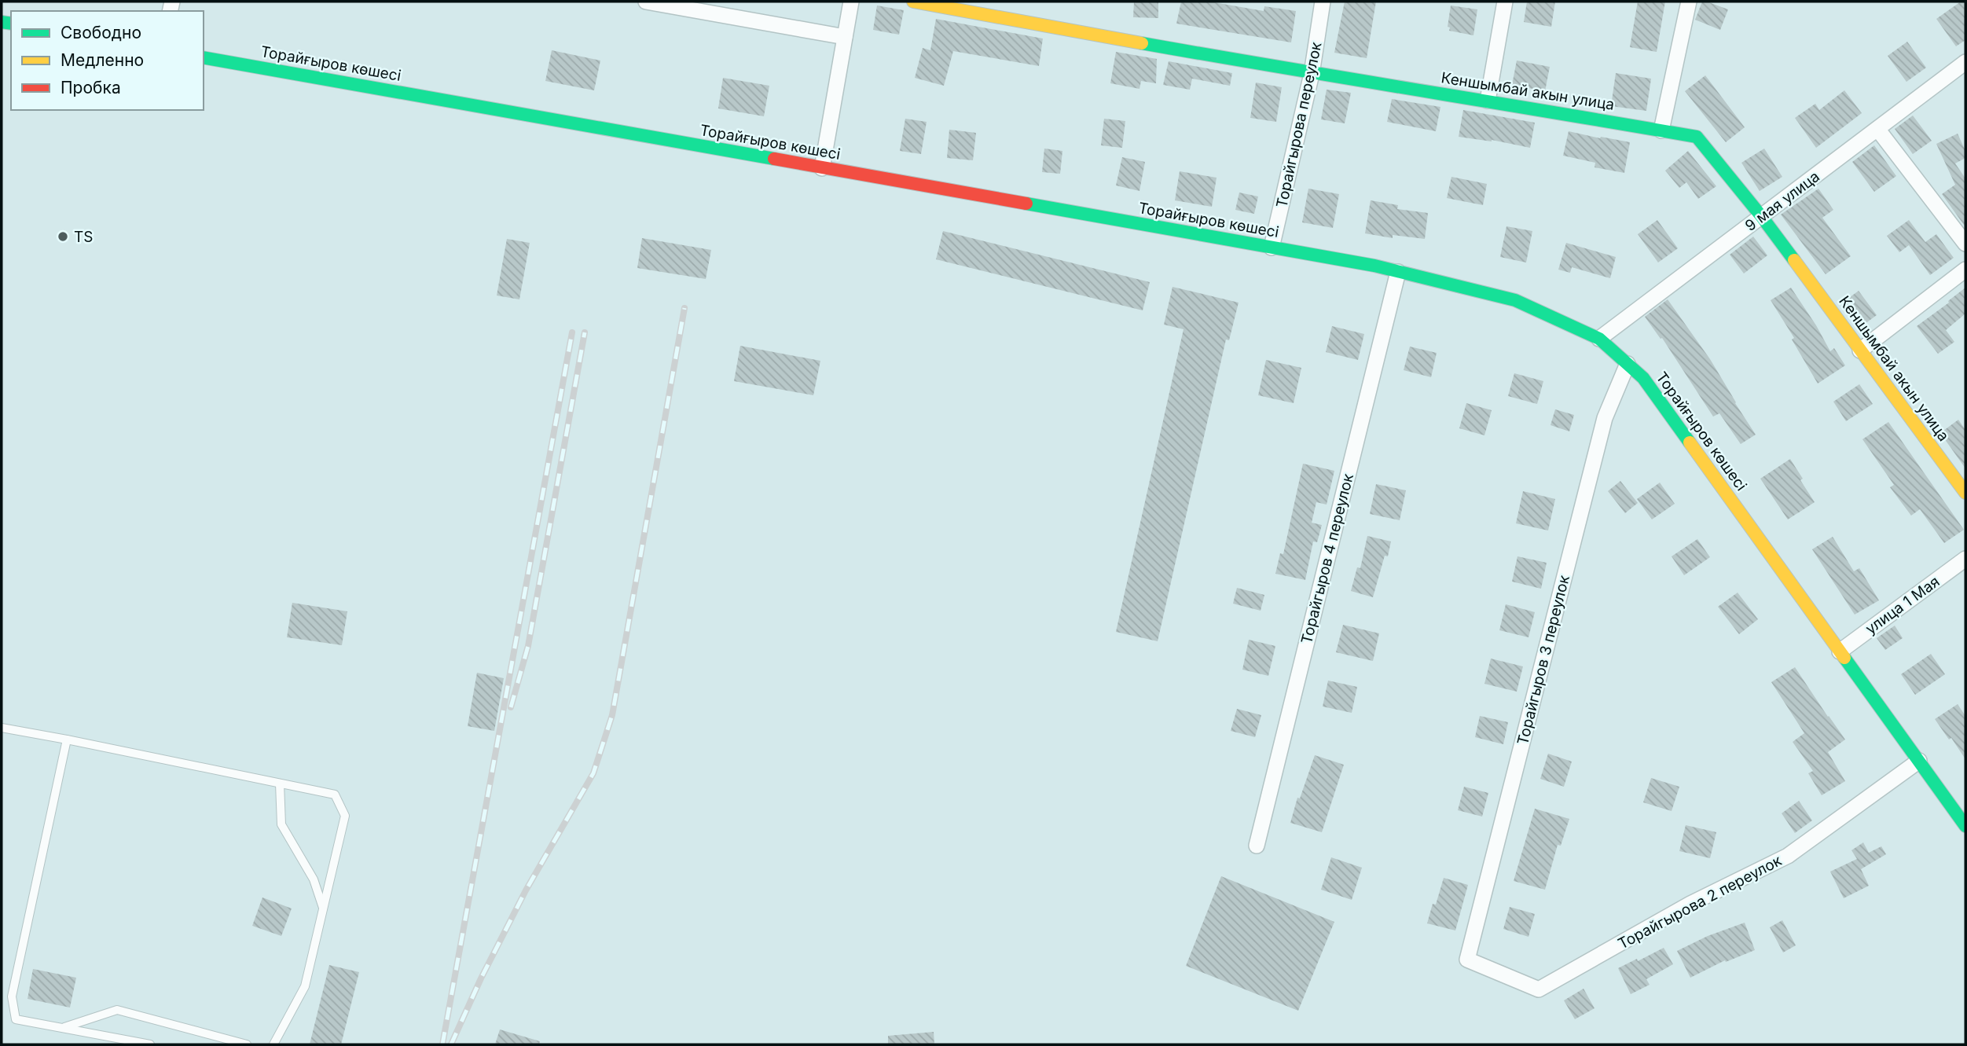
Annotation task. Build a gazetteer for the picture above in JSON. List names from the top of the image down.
{
  "streets": {
    "street": [
      "Торайғыров көшесі",
      "Кеншымбай акын улица",
      "Торайгырова переулок",
      "9 мая улица",
      "Торайгыров 4 переулок",
      "улица 1 Мая",
      "Торайгыров 3 переулок",
      "Торайгырова 2 переулок"
    ]
  },
  "crossings": [
    ["Торайғыров көшесі", "Торайгырова переулок"],
    ["Торайғыров көшесі", "9 мая улица"],
    ["Торайғыров көшесі", "Торайгыров 4 переулок"],
    ["Торайғыров көшесі", "улица 1 Мая"],
    ["Торайғыров көшесі", "Торайгыров 3 переулок"],
    ["Торайғыров көшесі", "Торайгырова 2 переулок"],
    ["Кеншымбай акын улица", "Торайгырова переулок"],
    ["Кеншымбай акын улица", "9 мая улица"],
    ["Торайгыров 3 переулок", "Торайгырова 2 переулок"]
  ],
  "places": ["TS"],
  "legend": ["Свободно", "Медленно", "Пробка"]
}
